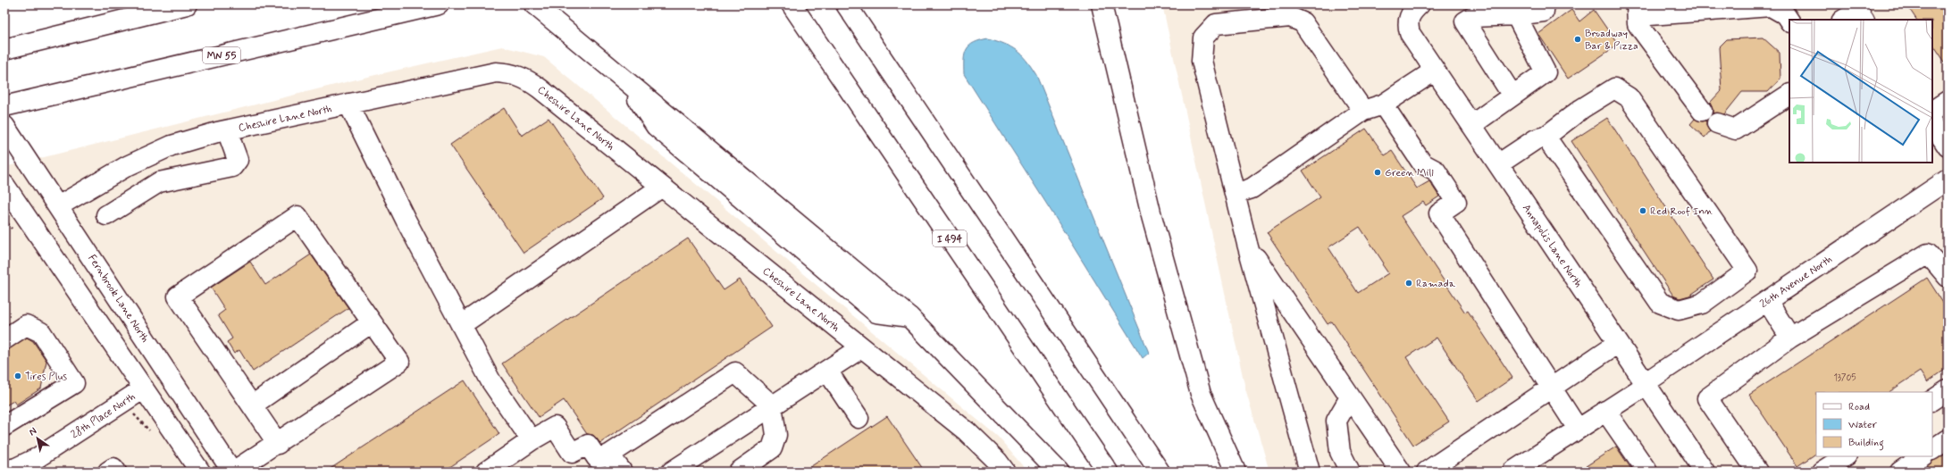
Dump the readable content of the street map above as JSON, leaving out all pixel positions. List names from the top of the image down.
{
  "streets": {
    "main road": [
      "MN 55",
      "Cheshire Lane North",
      "I 494",
      "Annapolis Lane North",
      "26th Avenue North",
      "Fernbrook Lane North",
      "28th Place North"
    ]
  },
  "crossings": [
    ["Cheshire Lane North", "Fernbrook Lane North"],
    ["Annapolis Lane North", "26th Avenue North"]
  ],
  "places": [
    "Broadway Bar & Pizza",
    "Green Mill",
    "Red Roof Inn",
    "Ramada",
    "Tires Plus"
  ],
  "house_numbers": ["13705"],
  "legend": ["Road", "Water", "Building"],
  "north": "top left"
}
